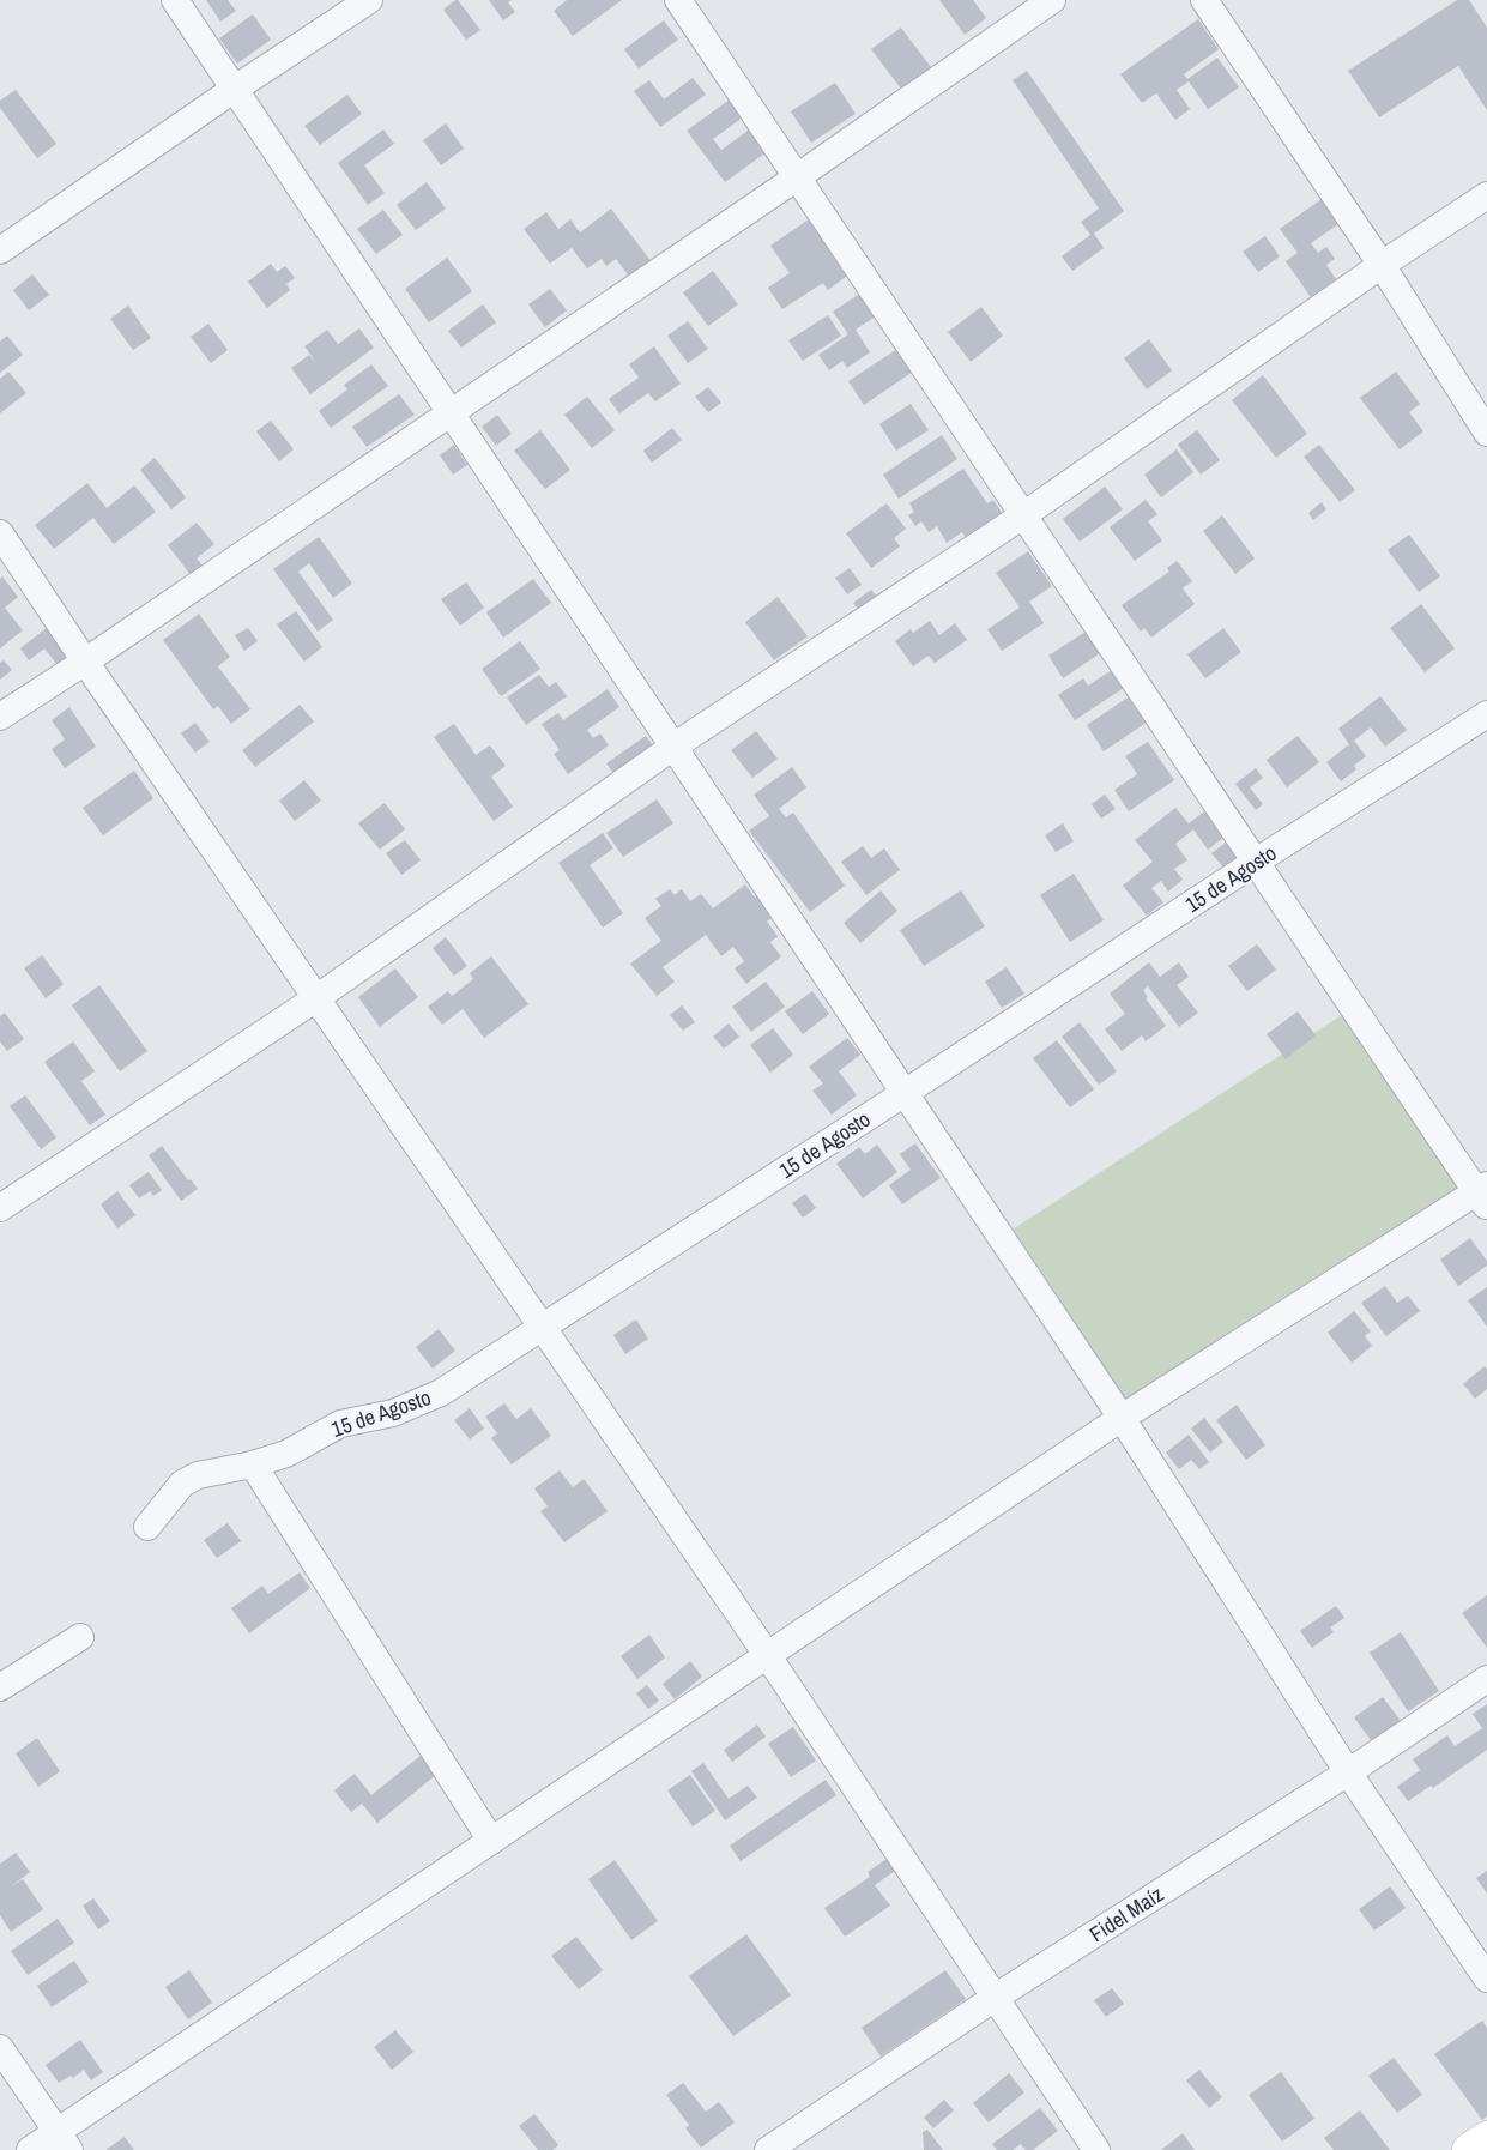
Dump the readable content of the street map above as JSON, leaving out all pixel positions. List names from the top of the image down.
{
  "streets": {
    "street": ["15 de Agosto", "Fidel Maíz"]
  }
}
